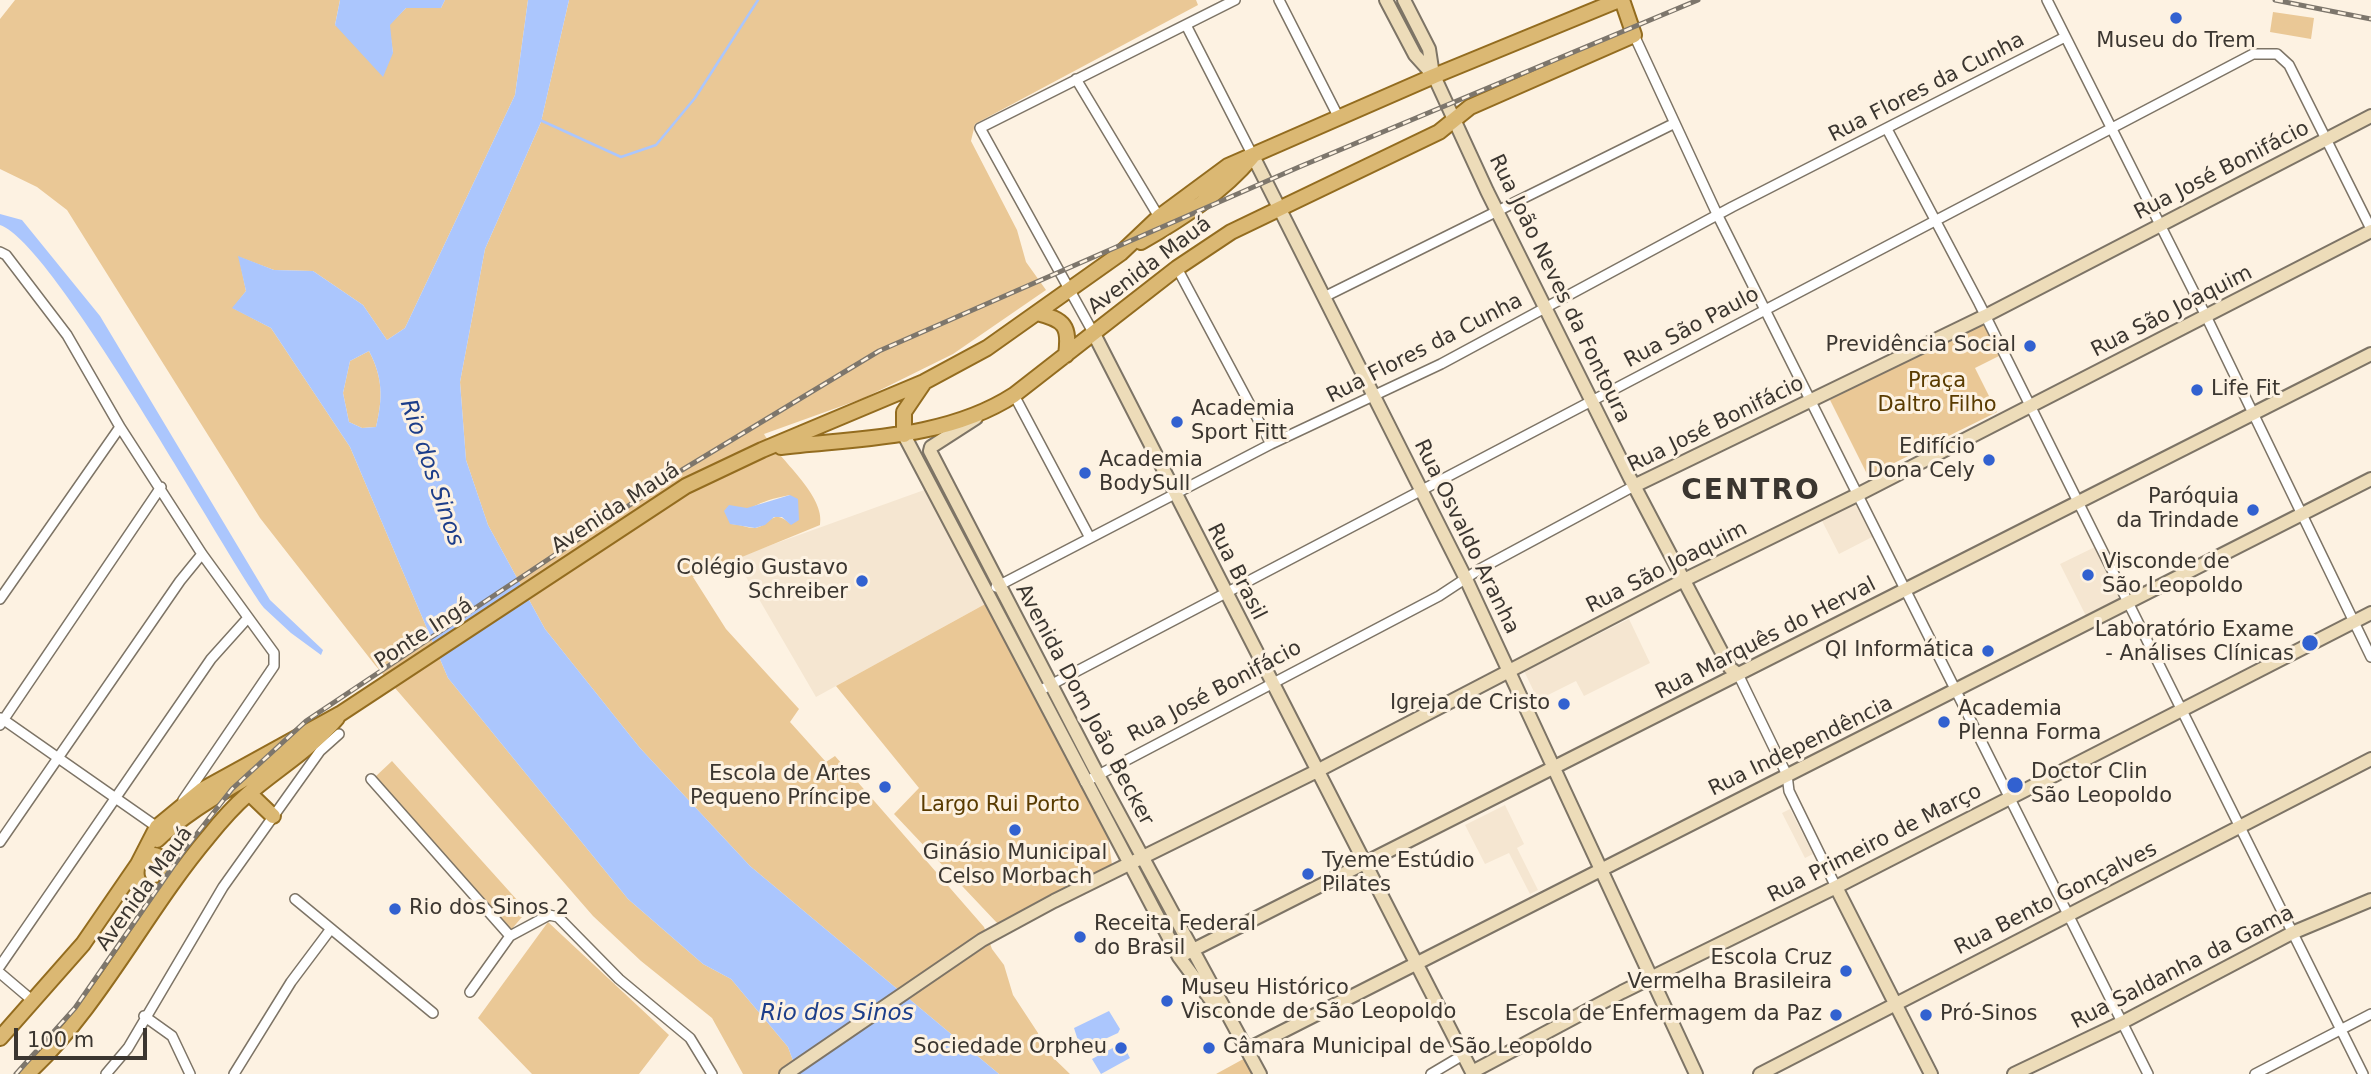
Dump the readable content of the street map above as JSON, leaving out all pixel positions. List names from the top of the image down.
{
  "streets": {
    "main road": ["Avenida Mauá", "Ponte Ingá"],
    "street": [
      "Rua Flores da Cunha",
      "Rua José Bonifácio",
      "Rua João Neves da Fontoura",
      "Rua São Joaquim",
      "Rua São Paulo",
      "Rua Osvaldo Aranha",
      "Rua Brasil",
      "Rua Marquês do Herval",
      "Avenida Dom João Becker",
      "Rua Independência",
      "Rua Primeiro de Março",
      "Rua Bento Gonçalves",
      "Rua Saldanha da Gama"
    ]
  },
  "crossings": [
    ["Rua Flores da Cunha", "Rua João Neves da Fontoura"],
    ["Rua Flores da Cunha", "Rua Osvaldo Aranha"],
    ["Rua Flores da Cunha", "Rua Brasil"],
    ["Rua Flores da Cunha", "Avenida Dom João Becker"],
    ["Rua José Bonifácio", "Rua João Neves da Fontoura"],
    ["Rua José Bonifácio", "Rua São Paulo"],
    ["Rua José Bonifácio", "Rua Osvaldo Aranha"],
    ["Rua José Bonifácio", "Rua Brasil"],
    ["Rua José Bonifácio", "Avenida Dom João Becker"],
    ["Avenida Mauá", "Rua João Neves da Fontoura"],
    ["Avenida Mauá", "Rua Osvaldo Aranha"],
    ["Avenida Mauá", "Rua Brasil"],
    ["Avenida Mauá", "Ponte Ingá"],
    ["Avenida Mauá", "Avenida Dom João Becker"],
    ["Rua João Neves da Fontoura", "Rua São Joaquim"],
    ["Rua João Neves da Fontoura", "Rua São Paulo"],
    ["Rua João Neves da Fontoura", "Rua Marquês do Herval"],
    ["Rua João Neves da Fontoura", "Rua Independência"],
    ["Rua João Neves da Fontoura", "Rua Primeiro de Março"],
    ["Rua João Neves da Fontoura", "Rua Bento Gonçalves"],
    ["Rua São Joaquim", "Rua Osvaldo Aranha"],
    ["Rua São Joaquim", "Rua Brasil"],
    ["Rua São Joaquim", "Avenida Dom João Becker"],
    ["Rua São Paulo", "Rua Osvaldo Aranha"],
    ["Rua São Paulo", "Rua Brasil"],
    ["Rua São Paulo", "Avenida Dom João Becker"],
    ["Rua Osvaldo Aranha", "Rua Marquês do Herval"],
    ["Rua Osvaldo Aranha", "Rua Independência"],
    ["Rua Osvaldo Aranha", "Rua Primeiro de Março"],
    ["Rua Brasil", "Rua Marquês do Herval"],
    ["Rua Brasil", "Rua Independência"],
    ["Rua Brasil", "Rua Primeiro de Março"],
    ["Rua Marquês do Herval", "Avenida Dom João Becker"],
    ["Avenida Dom João Becker", "Rua Independência"]
  ],
  "districts": ["CENTRO"],
  "water": ["Rio dos Sinos"],
  "parks": ["Praça Daltro Filho", "Largo Rui Porto"],
  "places": [
    "Museu do Trem",
    "Previdência Social",
    "Life Fit",
    "Academia Sport Fitt",
    "Edifício Dona Cely",
    "Academia BodySull",
    "Paróquia da Trindade",
    "Visconde de São Leopoldo",
    "Colégio Gustavo Schreiber",
    "Laboratório Exame - Análises Clínicas",
    "QI Informática",
    "Igreja de Cristo",
    "Academia Plenna Forma",
    "Doctor Clin São Leopoldo",
    "Escola de Artes Pequeno Príncipe",
    "Ginásio Municipal Celso Morbach",
    "Tyeme Estúdio Pilates",
    "Rio dos Sinos 2",
    "Receita Federal do Brasil",
    "Escola Cruz Vermelha Brasileira",
    "Museu Histórico Visconde de São Leopoldo",
    "Escola de Enfermagem da Paz",
    "Pró-Sinos",
    "Sociedade Orpheu",
    "Câmara Municipal de São Leopoldo"
  ],
  "scale_bar": "100 m"
}
